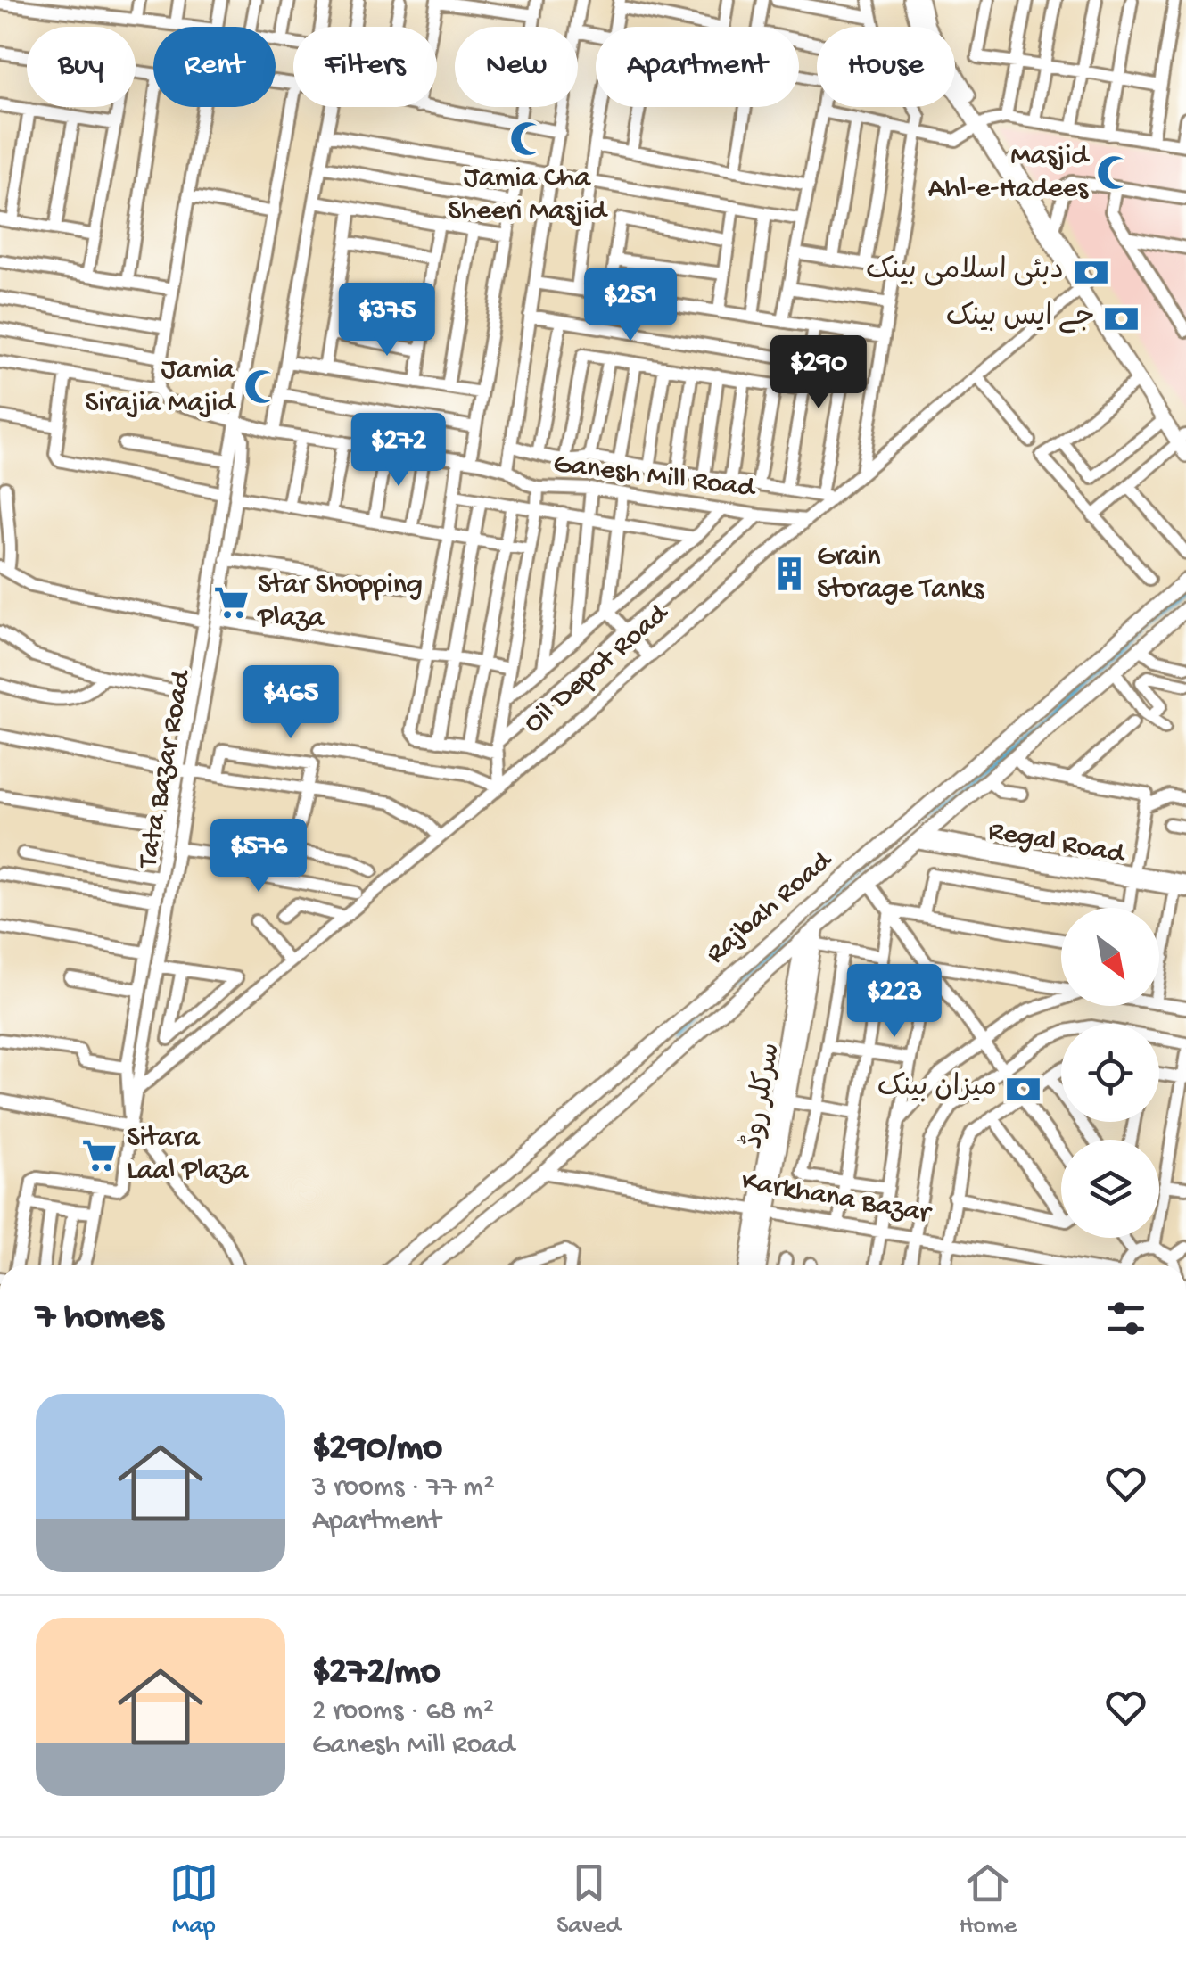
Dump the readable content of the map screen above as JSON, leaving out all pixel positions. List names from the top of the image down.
{
  "streets": {
    "main road": ["Rajbah Road", "سرکلر روڈ"],
    "street": [
      "Ganesh Mill Road",
      "Oil Depot Road",
      "Tata Bazar Road",
      "Regal Road",
      "Karkhana Bazar"
    ]
  },
  "crossings": [
    ["Ganesh Mill Road", "Oil Depot Road"],
    ["Ganesh Mill Road", "Tata Bazar Road"],
    ["Oil Depot Road", "Tata Bazar Road"],
    ["Regal Road", "Rajbah Road"],
    ["Rajbah Road", "سرکلر روڈ"],
    ["Rajbah Road", "Karkhana Bazar"],
    ["سرکلر روڈ", "Karkhana Bazar"]
  ],
  "places": {
    "mosque": ["Jamia Cha Sheeri Masjid", "Masjid Ahl-e-Hadees", "Jamia Sirajia Majid"],
    "bank": ["دبئی اسلامی بینک", "جے ایس بینک", "میزان بینک"],
    "building": ["Grain Storage Tanks"],
    "supermarket": ["Star Shopping Plaza", "Sitara Laal Plaza"]
  },
  "north": "bottom right",
  "page": {
    "chip": [
      "Buy",
      "Rent",
      "Filters",
      "New",
      "Apartment",
      "House"
    ],
    "price": [
      "$251",
      "$375",
      "$290",
      "$272",
      "$465",
      "$576",
      "$223"
    ],
    "heading": "7 homes",
    "list": [
      {
        "name": "$290/mo",
        "note": "3 rooms · 77 m² · Apartment"
      },
      {
        "name": "$272/mo",
        "note": "2 rooms · 68 m² · Ganesh Mill Road"
      }
    ],
    "tabs": ["Map", "Saved", "Home"]
  }
}
